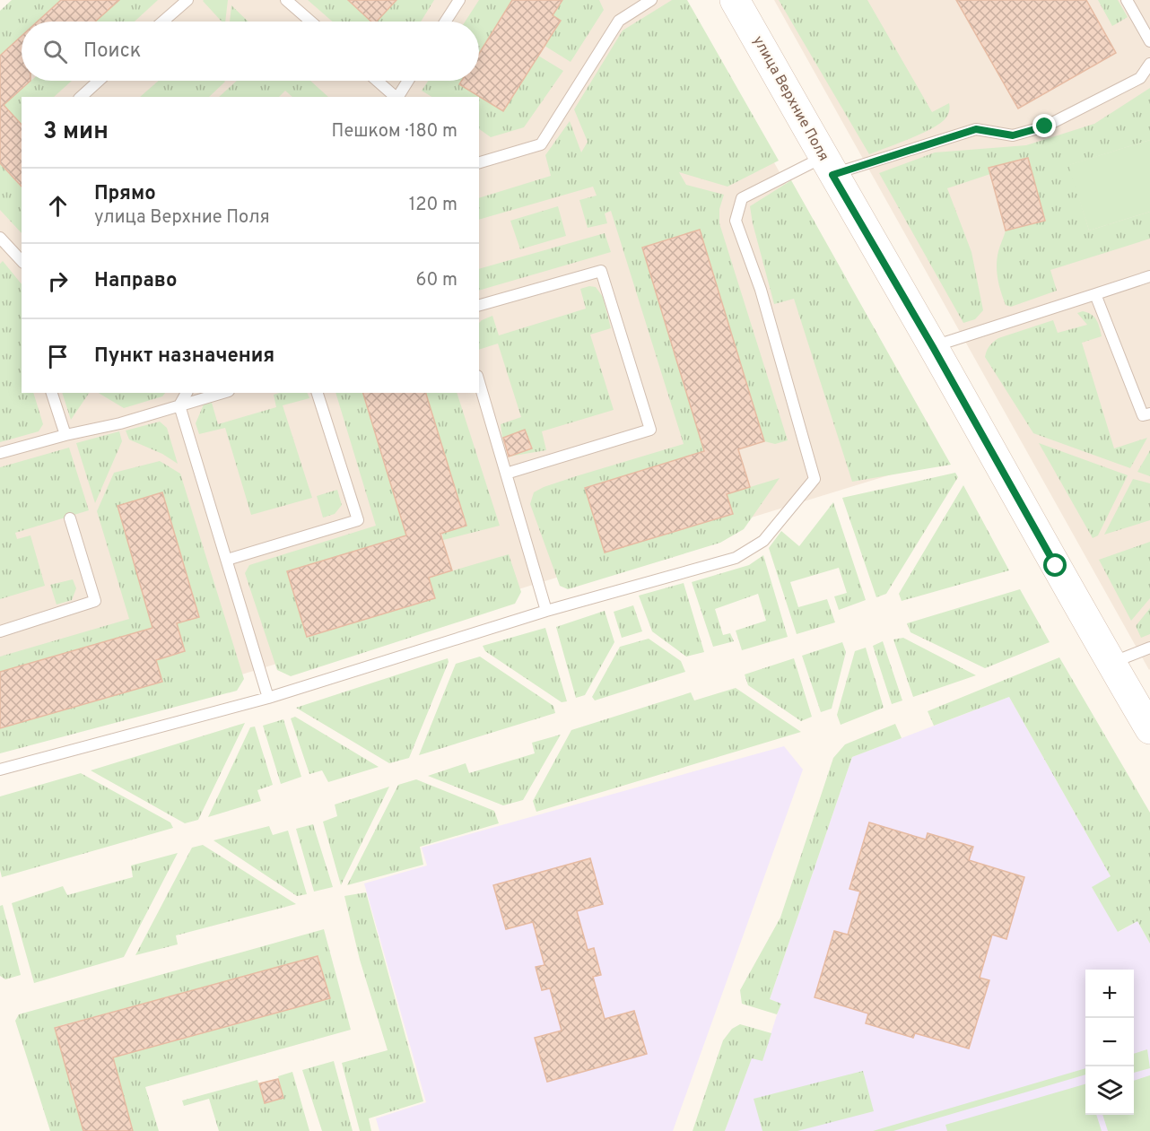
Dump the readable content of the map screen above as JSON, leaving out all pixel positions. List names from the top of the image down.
{
  "streets": {
    "street": ["улица Верхние Поля"]
  },
  "page": {
    "search": "Поиск",
    "heading": ["3 мин", "Пешком · 180 m"],
    "list": [
      ["Прямо", "улица Верхние Поля", "120 m"],
      ["Направо", "60 m"],
      "Пункт назначения"
    ],
    "map_buttons": ["+", "−"]
  }
}
